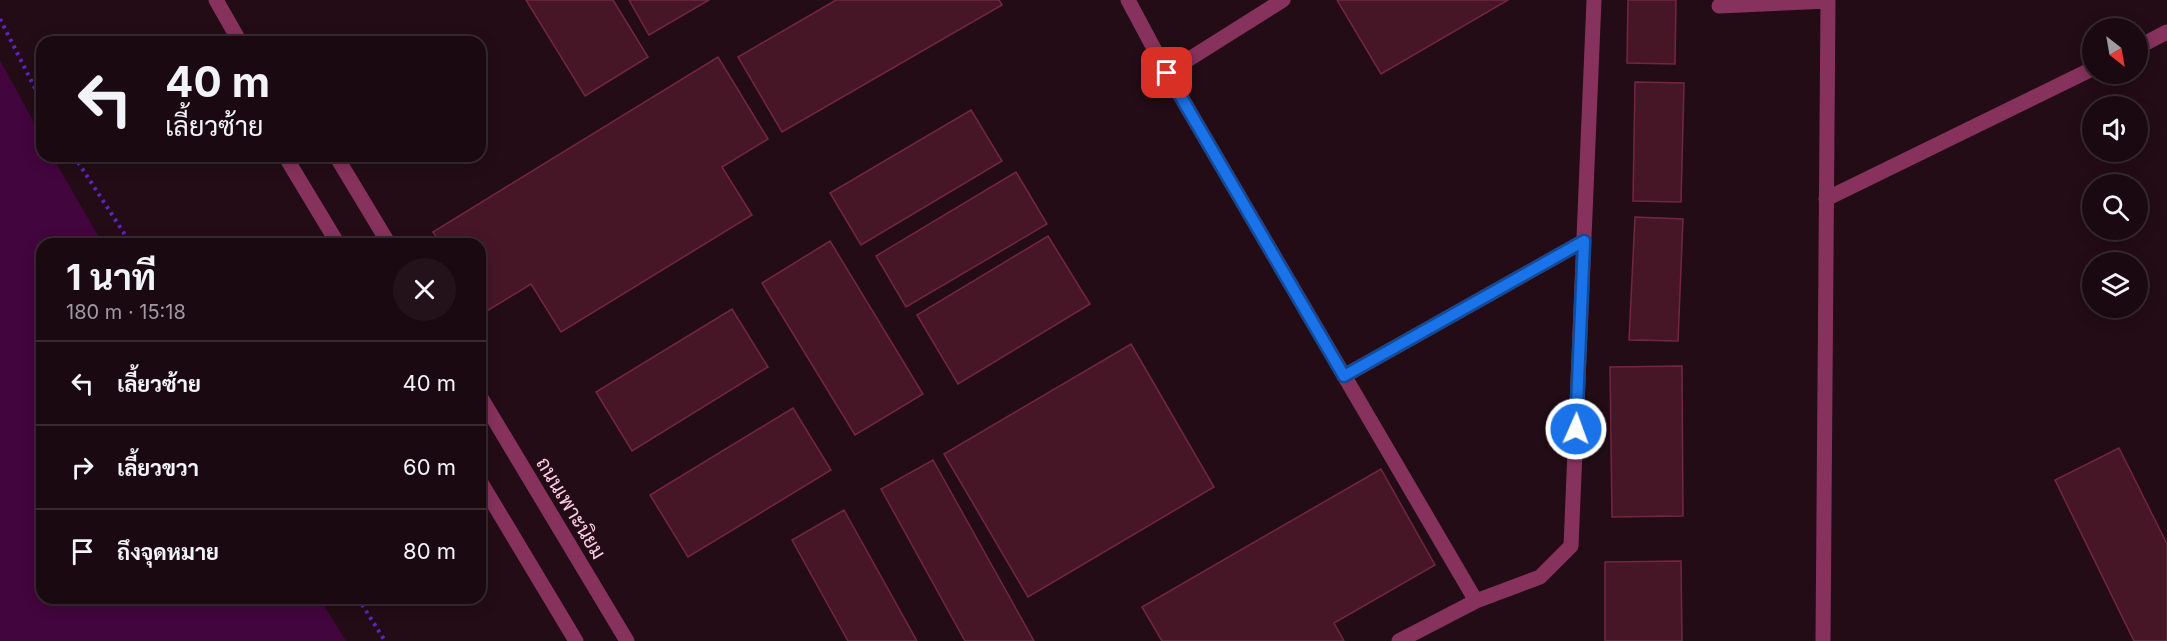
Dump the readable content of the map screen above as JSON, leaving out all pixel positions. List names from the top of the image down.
{
  "streets": {
    "street": ["ถนนเพาะนิยม"]
  },
  "north": "bottom right",
  "page": {
    "turn": ["40 m", "เลี้ยวซ้าย"],
    "heading": ["1 นาที", "180 m · 15:18"],
    "list": [
      {
        "name": "เลี้ยวซ้าย",
        "value": "40 m"
      },
      {
        "name": "เลี้ยวขวา",
        "value": "60 m"
      },
      {
        "name": "ถึงจุดหมาย",
        "value": "80 m"
      }
    ]
  }
}
